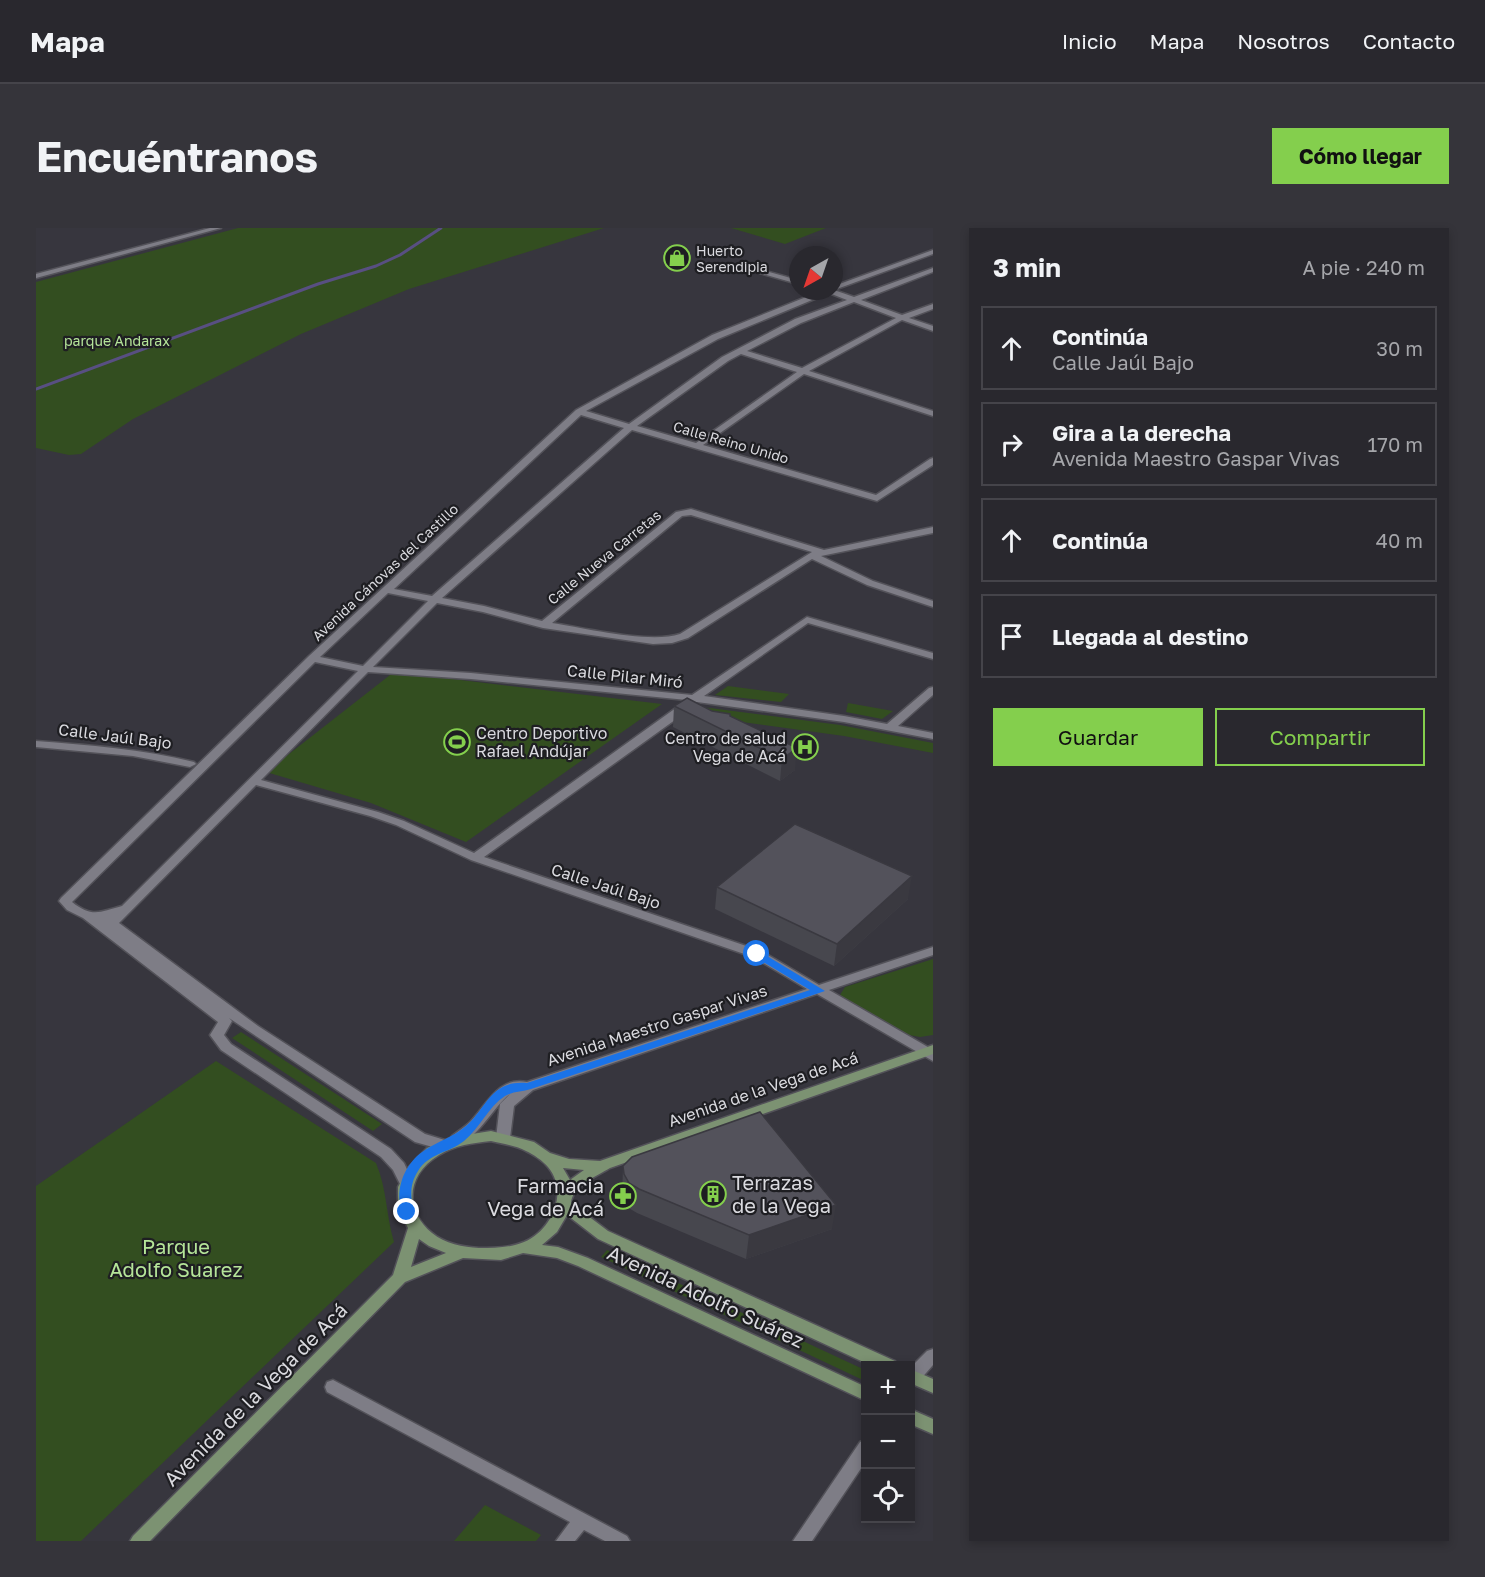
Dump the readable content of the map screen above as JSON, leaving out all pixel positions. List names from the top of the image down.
{
  "streets": {
    "main road": ["Avenida de la Vega de Acá", "Avenida Adolfo Suárez"],
    "street": [
      "Calle Reino Unido",
      "Calle Nueva Carretas",
      "Avenida Cánovas del Castillo",
      "Calle Pilar Miró",
      "Calle Jaúl Bajo",
      "Avenida Maestro Gaspar Vivas"
    ]
  },
  "crossings": [
    ["Calle Reino Unido", "Avenida Cánovas del Castillo"],
    ["Avenida Cánovas del Castillo", "Calle Pilar Miró"],
    ["Calle Jaúl Bajo", "Avenida Maestro Gaspar Vivas"],
    ["Calle Jaúl Bajo", "Avenida de la Vega de Acá"],
    ["Avenida Maestro Gaspar Vivas", "Avenida de la Vega de Acá"],
    ["Avenida Maestro Gaspar Vivas", "Avenida Adolfo Suárez"],
    ["Avenida de la Vega de Acá", "Avenida Adolfo Suárez"]
  ],
  "parks": ["parque Andarax", "Parque Adolfo Suarez"],
  "places": {
    "shop": ["Huerto Serendipia"],
    "sports": ["Centro Deportivo Rafael Andújar"],
    "hospital": ["Centro de salud Vega de Acá"],
    "building": ["Terrazas de la Vega"],
    "pharmacy": ["Farmacia Vega de Acá"]
  },
  "north": "bottom left",
  "page": {
    "header": "Mapa",
    "nav": [
      "Inicio",
      "Mapa",
      "Nosotros",
      "Contacto"
    ],
    "buttons": [
      "Cómo llegar",
      ["Guardar", "Compartir"]
    ],
    "title": "Encuéntranos",
    "heading": ["3 min", "A pie · 240 m"],
    "list": [
      ["Continúa", "Calle Jaúl Bajo", "30 m"],
      ["Gira a la derecha", "Avenida Maestro Gaspar Vivas", "170 m"],
      ["Continúa", "40 m"],
      "Llegada al destino"
    ],
    "map_buttons": ["+", "−"]
  }
}
